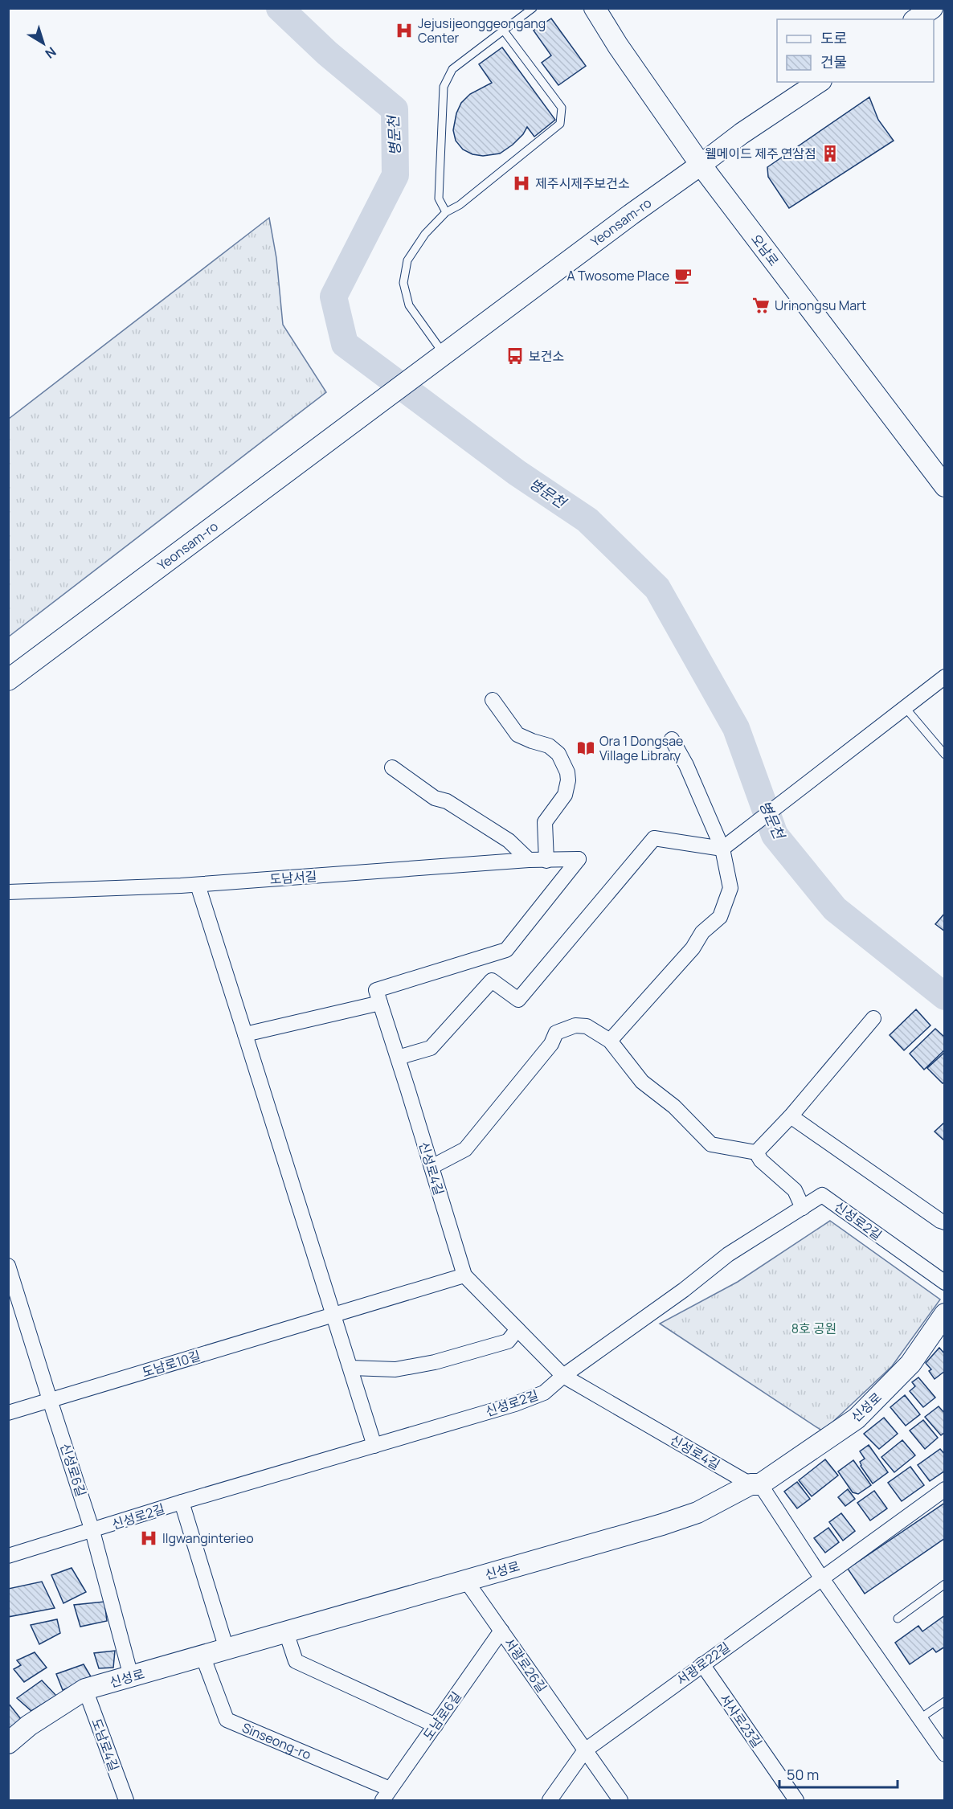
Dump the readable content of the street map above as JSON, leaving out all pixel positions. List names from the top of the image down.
{
  "streets": {
    "street": [
      "Yeonsam-ro",
      "오남로",
      "도남서길",
      "신성로4길",
      "신성로2길",
      "도남로10길",
      "신성로",
      "신성로6길",
      "서광로22길",
      "서광로26길",
      "도남로6길",
      "서사로23길",
      "Sinseong-ro",
      "도남로4길"
    ]
  },
  "crossings": [
    ["Yeonsam-ro", "오남로"],
    ["도남서길", "신성로4길"],
    ["신성로4길", "신성로2길"],
    ["신성로4길", "도남로10길"],
    ["신성로4길", "신성로"],
    ["신성로2길", "신성로6길"],
    ["도남로10길", "신성로6길"],
    ["신성로", "신성로6길"],
    ["신성로", "서광로26길"],
    ["신성로", "Sinseong-ro"],
    ["신성로", "도남로4길"],
    ["서광로22길", "서광로26길"],
    ["서광로22길", "서사로23길"],
    ["서광로26길", "도남로6길"],
    ["도남로6길", "Sinseong-ro"]
  ],
  "water": ["병문천"],
  "parks": ["8호 공원"],
  "places": {
    "hospital": ["Jejusijeonggeongang Center", "제주시제주보건소", "Ilgwanginterieo"],
    "building": ["웰메이드 제주 연삼점"],
    "cafe": ["A Twosome Place"],
    "supermarket": ["Urinongsu Mart"],
    "bus stop": ["보건소"],
    "library": ["Ora 1 Dongsae Village Library"]
  },
  "legend": ["도로", "건물"],
  "scale_bar": "50 m",
  "north": "bottom right"
}
